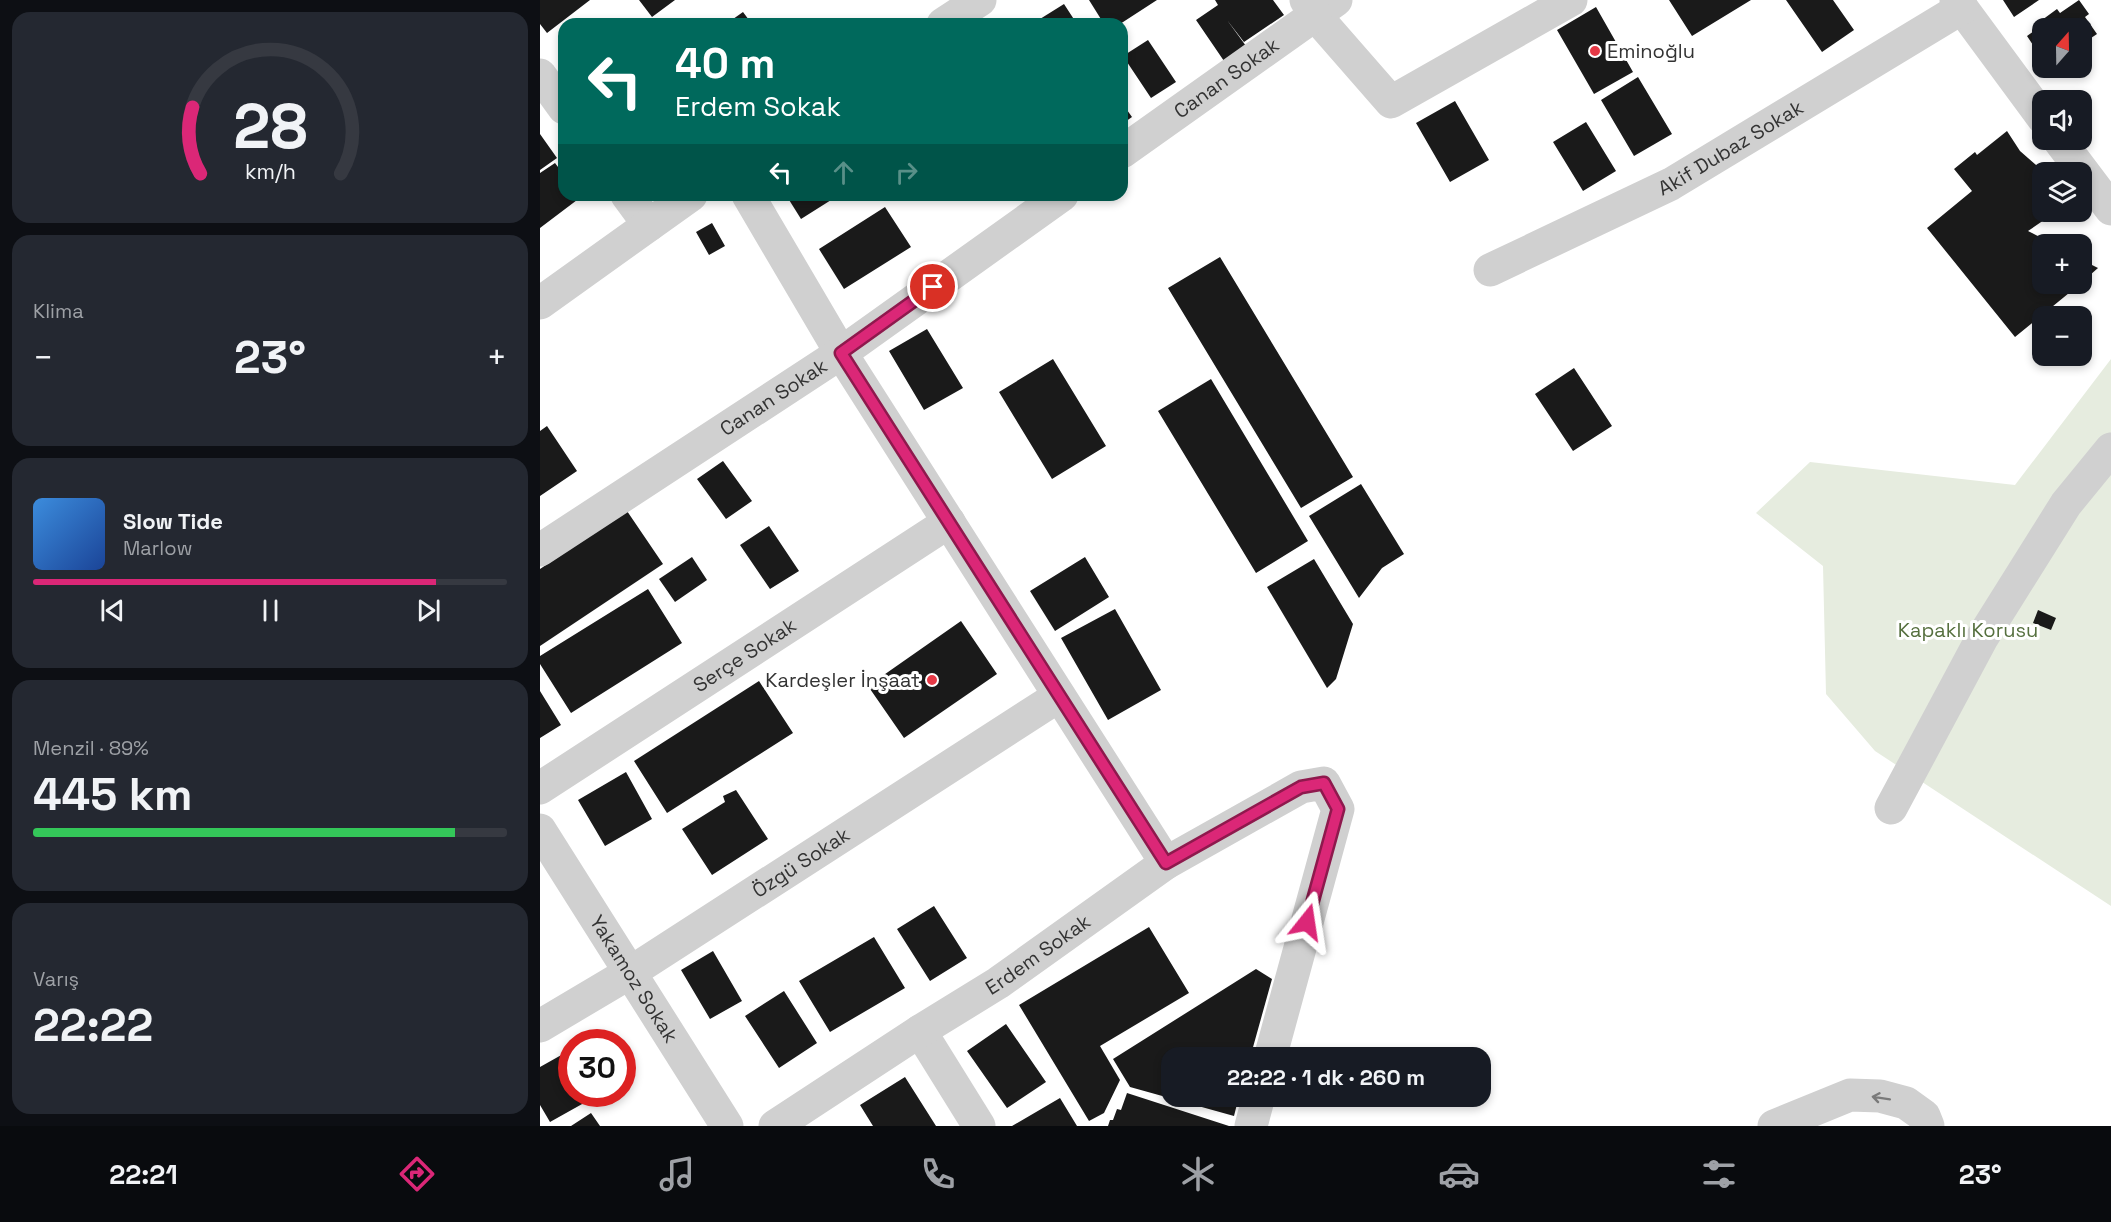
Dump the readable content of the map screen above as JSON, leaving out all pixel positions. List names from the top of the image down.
{
  "streets": {
    "street": [
      "Canan Sokak",
      "Akif Dubaz Sokak",
      "Serçe Sokak",
      "Özgü Sokak",
      "Erdem Sokak",
      "Yakamoz Sokak"
    ]
  },
  "crossings": [
    ["Özgü Sokak", "Yakamoz Sokak"]
  ],
  "parks": ["Kapaklı Korusu"],
  "places": ["Eminoğlu", "Kardeşler İnşaat"],
  "north": "top",
  "page": {
    "map_buttons": ["+", "−"],
    "turn": ["40 m", "Erdem Sokak"],
    "tile": [
      "Klima",
      ["Menzil · 89%", "445 km"],
      ["Varış", "22:22"]
    ],
    "heat": ["−", "23°", "+"],
    "song": ["Slow Tide", "Marlow"],
    "limit": "30",
    "trip": "22:22 · 1 dk · 260 m",
    "tabs": ["22:21", "23°"],
    "gauge": ["28", "km/h"]
  }
}
